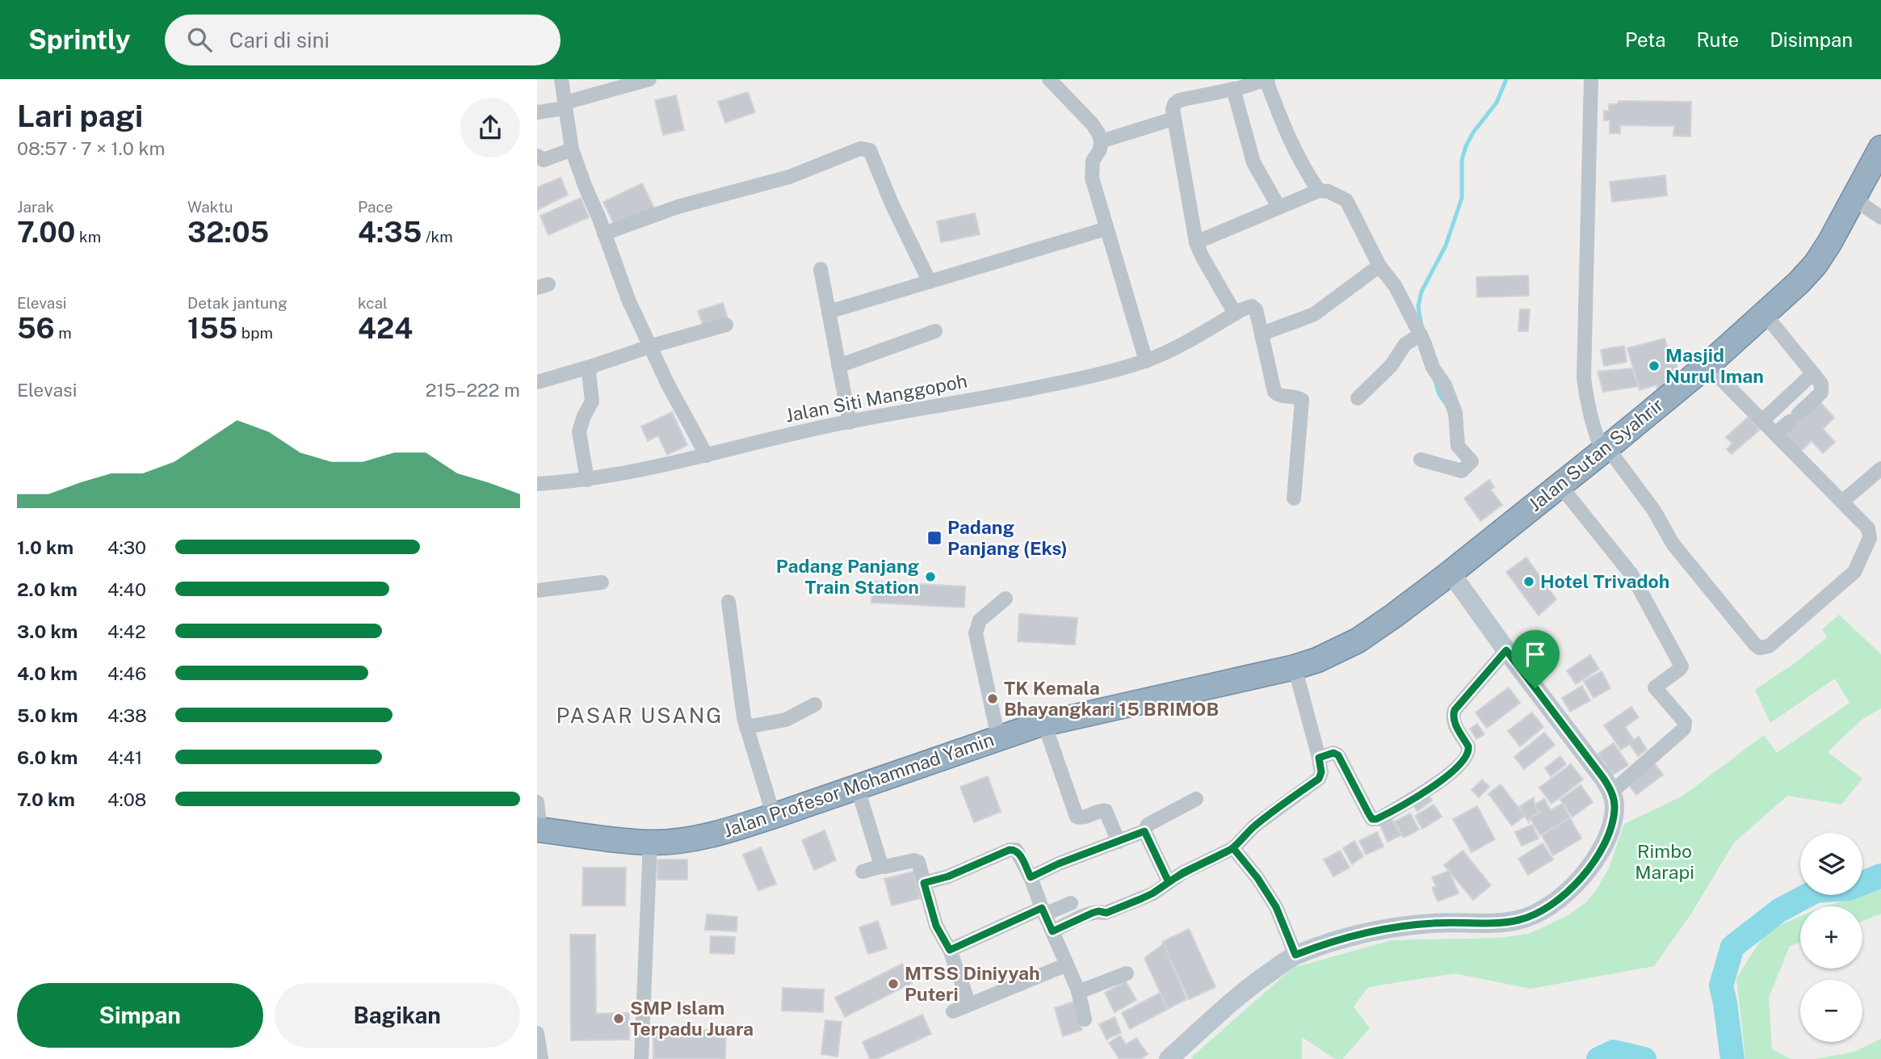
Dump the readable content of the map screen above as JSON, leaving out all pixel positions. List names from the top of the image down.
{
  "streets": {
    "highway": ["Jalan Sutan Syahrir", "Jalan Profesor Mohammad Yamin"],
    "street": ["Jalan Siti Manggopoh"]
  },
  "crossings": [
    ["Jalan Sutan Syahrir", "Jalan Profesor Mohammad Yamin"]
  ],
  "districts": ["PASAR USANG"],
  "parks": ["Rimbo Marapi"],
  "places": {
    "other": [
      "Masjid Nurul Iman",
      "Padang Panjang Train Station",
      "Hotel Trivadoh",
      "TK Kemala Bhayangkari 15 BRIMOB",
      "MTSS Diniyyah Puteri",
      "SMP Islam Terpadu Juara"
    ],
    "transit": ["Padang Panjang (Eks)"]
  },
  "page": {
    "header": "Sprintly",
    "search": "Cari di sini",
    "nav": ["Peta", "Rute", "Disimpan"],
    "heading": ["Lari pagi", "08:57 · 7 × 1.0 km"],
    "stats": [
      ["Jarak", "7.00 km"],
      ["Waktu", "32:05"],
      ["Pace", "4:35 /km"],
      ["Elevasi", "56 m"],
      ["Detak jantung", "155 bpm"],
      ["kcal", "424"]
    ],
    "chart": ["Elevasi", "215–222 m"],
    "list": [
      {
        "name": "1.0 km",
        "note": "4:30"
      },
      {
        "name": "2.0 km",
        "note": "4:40"
      },
      {
        "name": "3.0 km",
        "note": "4:42"
      },
      {
        "name": "4.0 km",
        "note": "4:46"
      },
      {
        "name": "5.0 km",
        "note": "4:38"
      },
      {
        "name": "6.0 km",
        "note": "4:41"
      },
      {
        "name": "7.0 km",
        "note": "4:08"
      }
    ],
    "map_buttons": ["+", "−"],
    "buttons": ["Simpan", "Bagikan"]
  }
}
